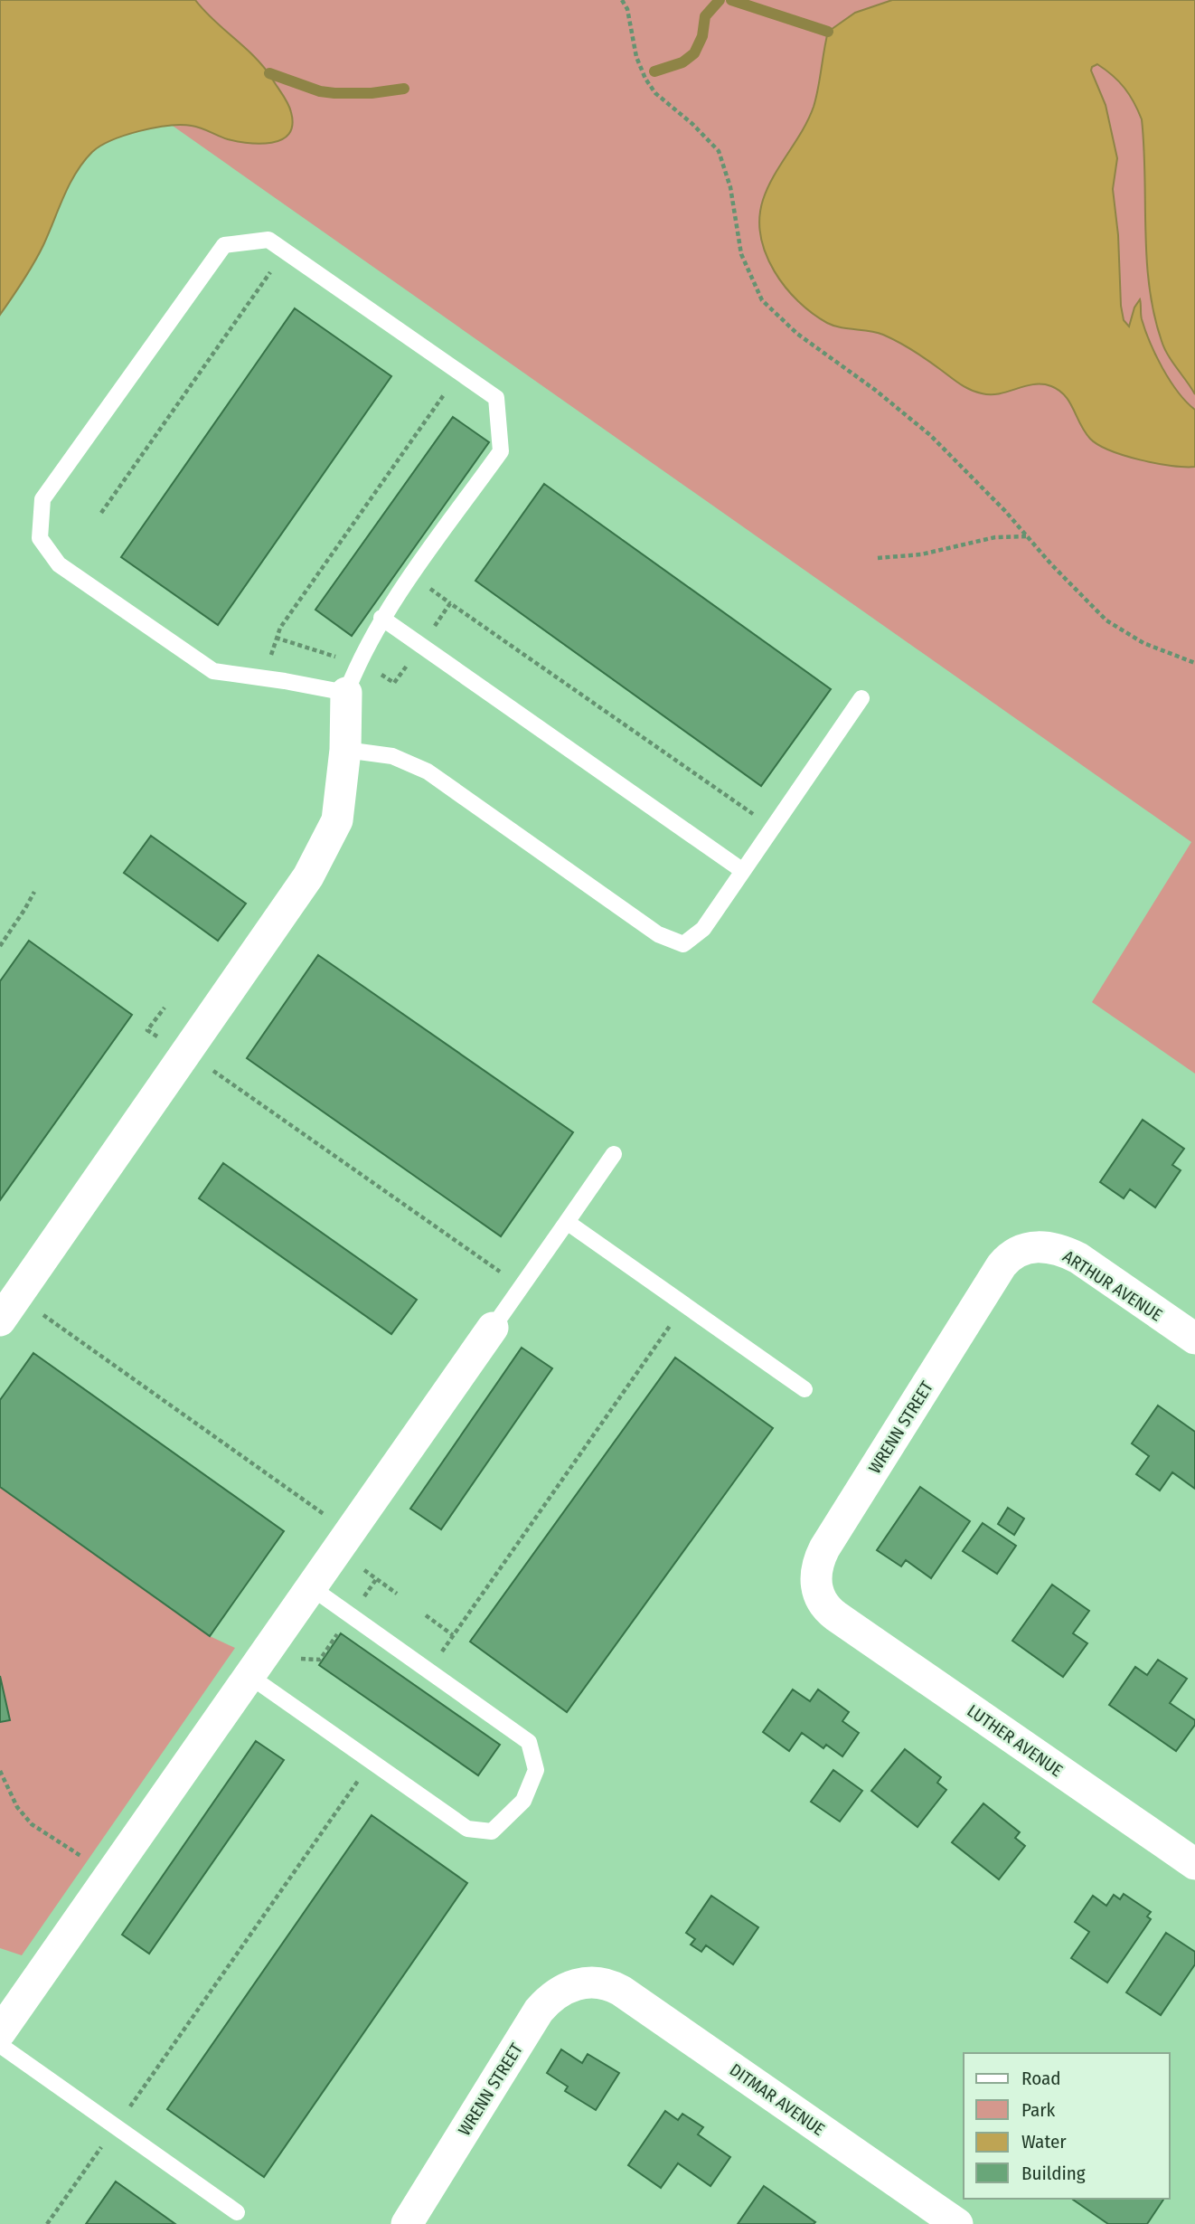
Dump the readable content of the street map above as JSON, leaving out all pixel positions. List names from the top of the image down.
{
  "streets": {
    "street": [
      "ARTHUR AVENUE",
      "WRENN STREET",
      "LUTHER AVENUE",
      "DITMAR AVENUE"
    ]
  },
  "crossings": [
    ["ARTHUR AVENUE", "WRENN STREET"],
    ["WRENN STREET", "LUTHER AVENUE"],
    ["WRENN STREET", "DITMAR AVENUE"]
  ],
  "legend": [
    "Road",
    "Park",
    "Water",
    "Building"
  ]
}
